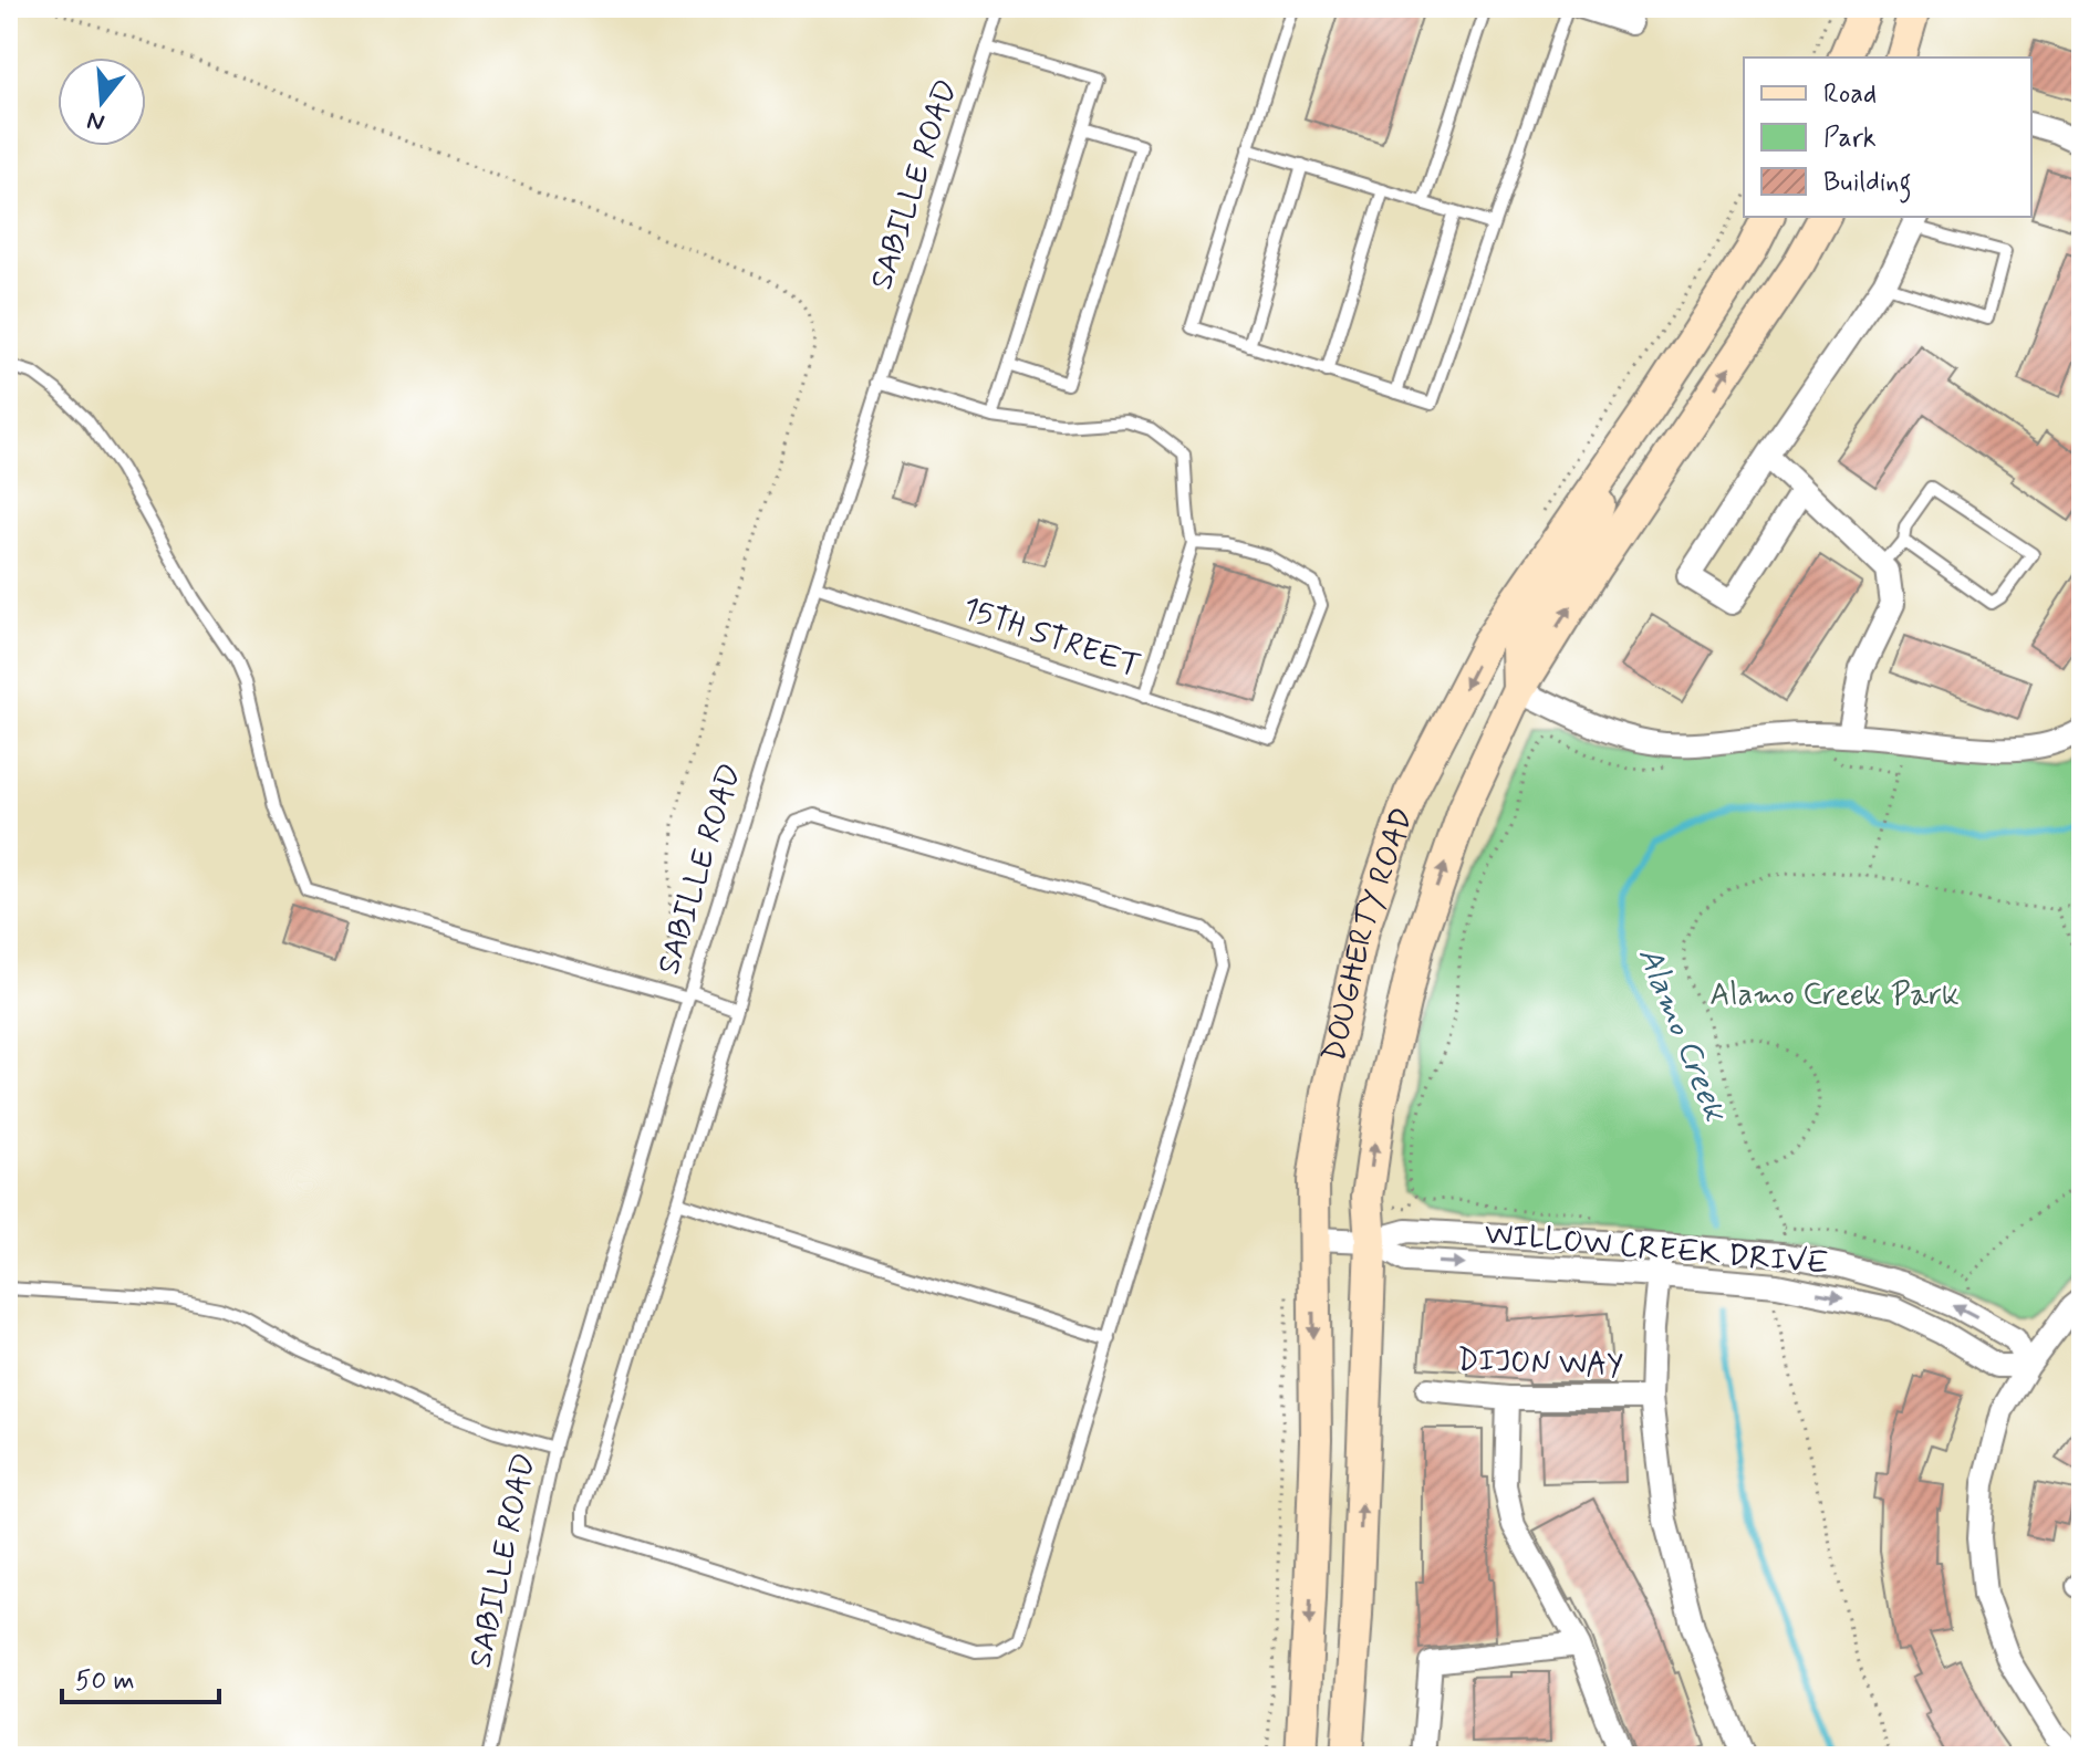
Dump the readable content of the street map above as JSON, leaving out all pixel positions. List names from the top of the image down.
{
  "streets": {
    "main road": ["DOUGHERTY ROAD"],
    "street": ["WILLOW CREEK DRIVE", "DIJON WAY"],
    "lane": ["SABILLE ROAD", "15TH STREET"]
  },
  "crossings": [
    ["SABILLE ROAD", "15TH STREET"],
    ["DOUGHERTY ROAD", "WILLOW CREEK DRIVE"]
  ],
  "water": ["Alamo Creek"],
  "parks": ["Alamo Creek Park"],
  "legend": ["Road", "Park", "Building"],
  "scale_bar": "50 m",
  "north": "bottom"
}
